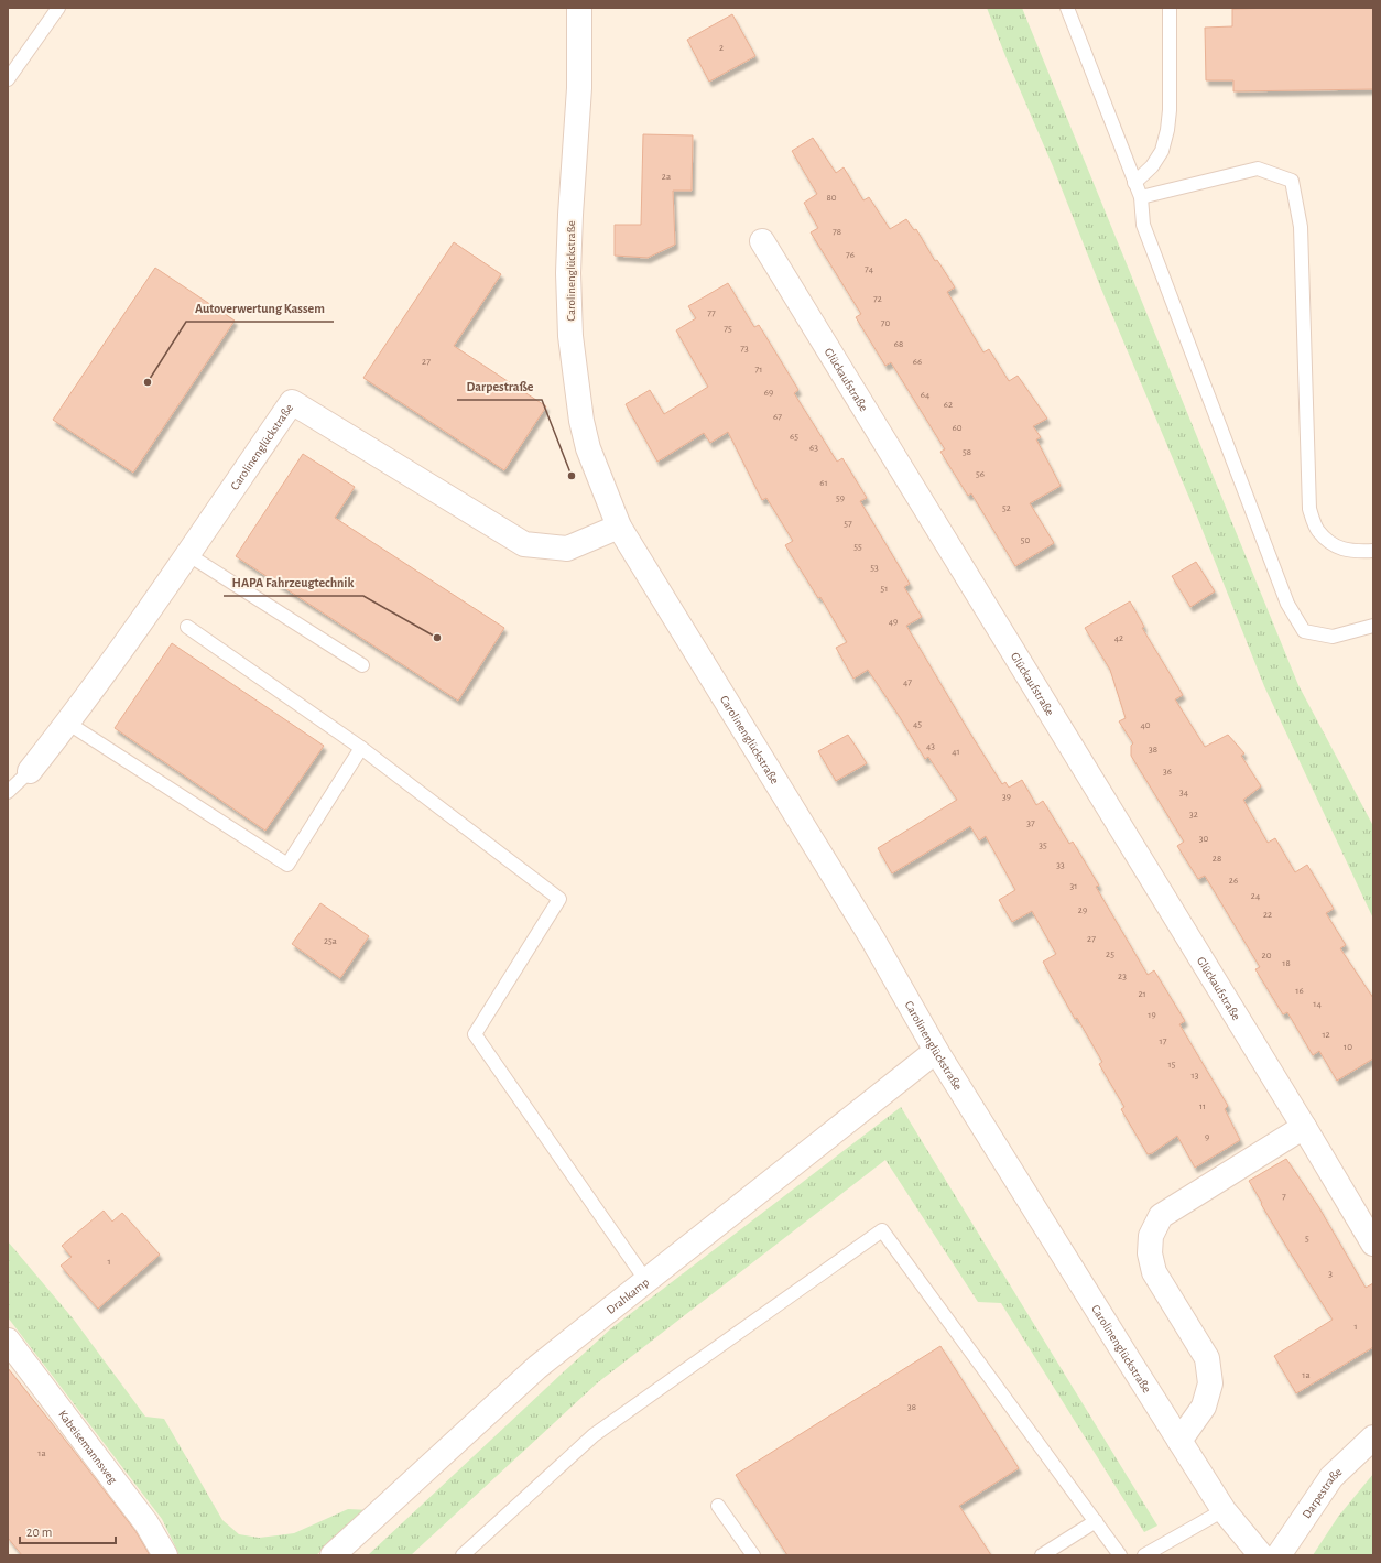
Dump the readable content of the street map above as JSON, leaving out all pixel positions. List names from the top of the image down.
{
  "streets": {
    "street": [
      "Carolinenglückstraße",
      "Glückaufstraße",
      "Drahkamp",
      "Kabeisemannsweg",
      "Darpestraße"
    ]
  },
  "crossings": [
    ["Carolinenglückstraße", "Drahkamp"]
  ],
  "places": ["Autoverwertung Kassem", "Darpestraße", "HAPA Fahrzeugtechnik"],
  "house_numbers": [
    "2",
    "2a",
    "80",
    "78",
    "76",
    "74",
    "72",
    "77",
    "70",
    "75",
    "68",
    "73",
    "27",
    "66",
    "71",
    "69",
    "64",
    "62",
    "67",
    "60",
    "65",
    "63",
    "58",
    "56",
    "61",
    "59",
    "52",
    "57",
    "50",
    "55",
    "53",
    "51",
    "49",
    "42",
    "47",
    "45",
    "40",
    "43",
    "38",
    "41",
    "36",
    "34",
    "39",
    "32",
    "37",
    "30",
    "35",
    "28",
    "33",
    "26",
    "31",
    "24",
    "29",
    "22",
    "27",
    "25a",
    "25",
    "20",
    "18",
    "23",
    "16",
    "21",
    "14",
    "19",
    "12",
    "17",
    "10",
    "15",
    "13",
    "11",
    "9",
    "7",
    "5",
    "1",
    "3",
    "1",
    "1a",
    "38",
    "1a"
  ],
  "scale_bar": "20 m"
}
